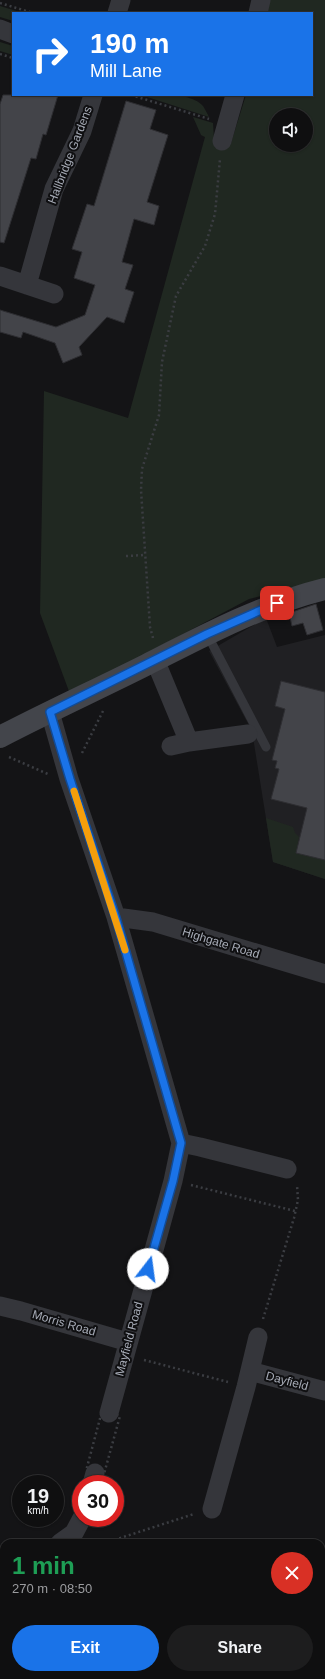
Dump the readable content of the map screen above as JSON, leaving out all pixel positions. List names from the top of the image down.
{
  "streets": {
    "street": [
      "Hallbridge Gardens",
      "Highgate Road",
      "Morris Road",
      "Mayfield Road",
      "Dayfield"
    ]
  },
  "crossings": [
    ["Highgate Road", "Mayfield Road"],
    ["Morris Road", "Mayfield Road"]
  ],
  "page": {
    "turn": ["190 m", "Mill Lane"],
    "speed": "19 km/h",
    "limit": "30",
    "heading": ["1 min", "270 m · 08:50"],
    "buttons": ["Exit", "Share"]
  }
}
